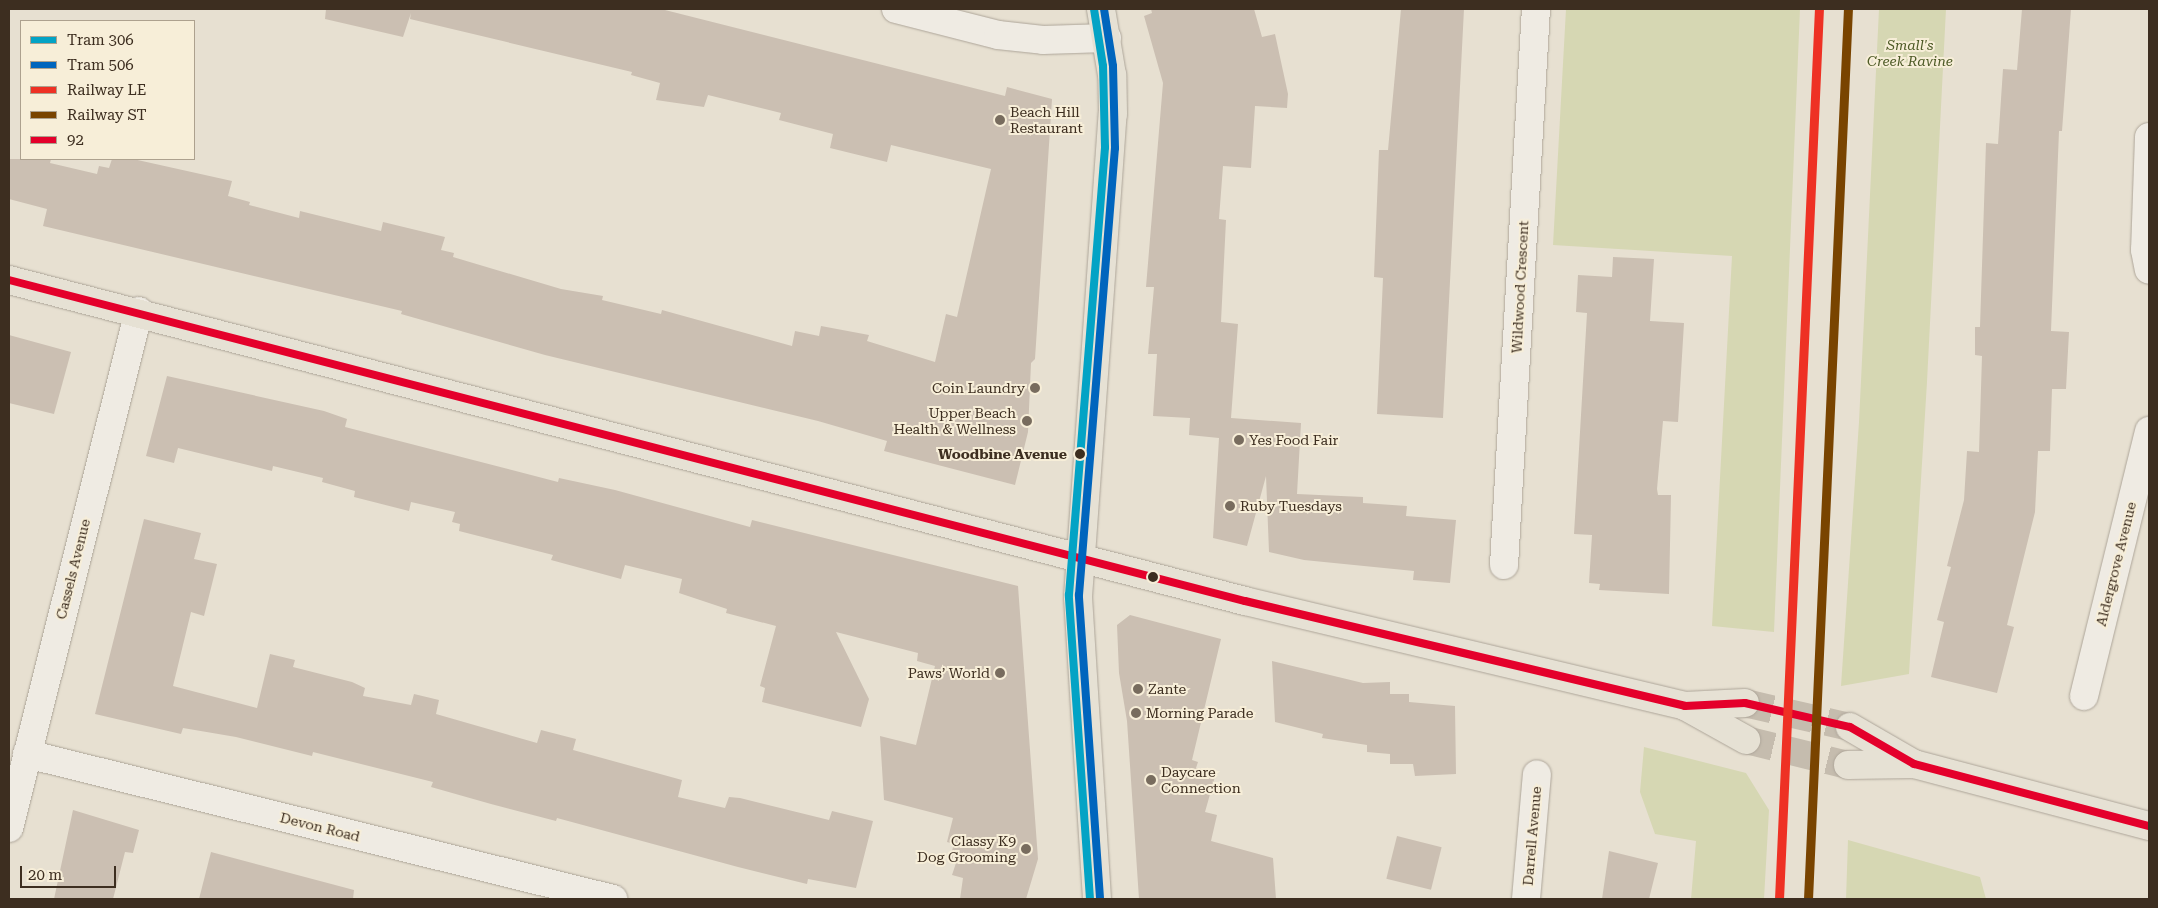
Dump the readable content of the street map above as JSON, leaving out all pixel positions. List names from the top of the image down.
{
  "streets": {
    "street": [
      "Wildwood Crescent",
      "Aldergrove Avenue",
      "Cassels Avenue",
      "Devon Road",
      "Darrell Avenue"
    ]
  },
  "crossings": [
    ["Cassels Avenue", "Devon Road"]
  ],
  "parks": ["Small's Creek Ravine"],
  "places": [
    "Beach Hill Restaurant",
    "Coin Laundry",
    "Upper Beach Health & Wellness",
    "Yes Food Fair",
    "Woodbine Avenue",
    "Ruby Tuesdays",
    "Paws’ World",
    "Zante",
    "Morning Parade",
    "Daycare Connection",
    "Classy K9 Dog Grooming"
  ],
  "lines": [
    "tram line 306",
    "tram line 506",
    "rail line LE",
    "rail line ST",
    "transit line 92"
  ],
  "legend": [
    "Tram 306",
    "Tram 506",
    "Railway LE",
    "Railway ST",
    "92"
  ],
  "scale_bar": "20 m"
}
